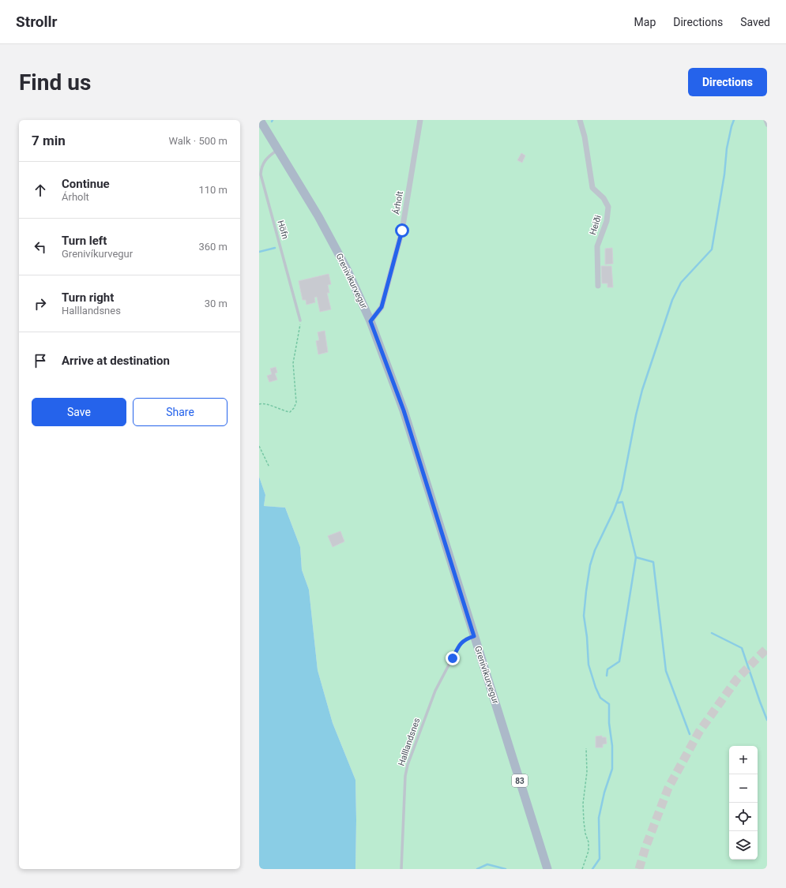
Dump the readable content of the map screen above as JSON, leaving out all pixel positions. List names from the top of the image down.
{
  "streets": {
    "main road": ["Grenivíkurvegur", "83"],
    "street": ["Árholt", "Heiði"],
    "lane": ["Höfn", "Halllandsnes"]
  },
  "crossings": [
    ["Árholt", "Grenivíkurvegur"],
    ["Höfn", "Grenivíkurvegur"],
    ["Grenivíkurvegur", "Halllandsnes"]
  ],
  "page": {
    "header": "Strollr",
    "nav": ["Map", "Directions", "Saved"],
    "buttons": [
      "Directions",
      ["Save", "Share"]
    ],
    "title": "Find us",
    "heading": ["7 min", "Walk · 500 m"],
    "list": [
      ["Continue", "Árholt", "110 m"],
      ["Turn left", "Grenivíkurvegur", "360 m"],
      ["Turn right", "Halllandsnes", "30 m"],
      "Arrive at destination"
    ],
    "map_buttons": ["+", "−"]
  }
}
